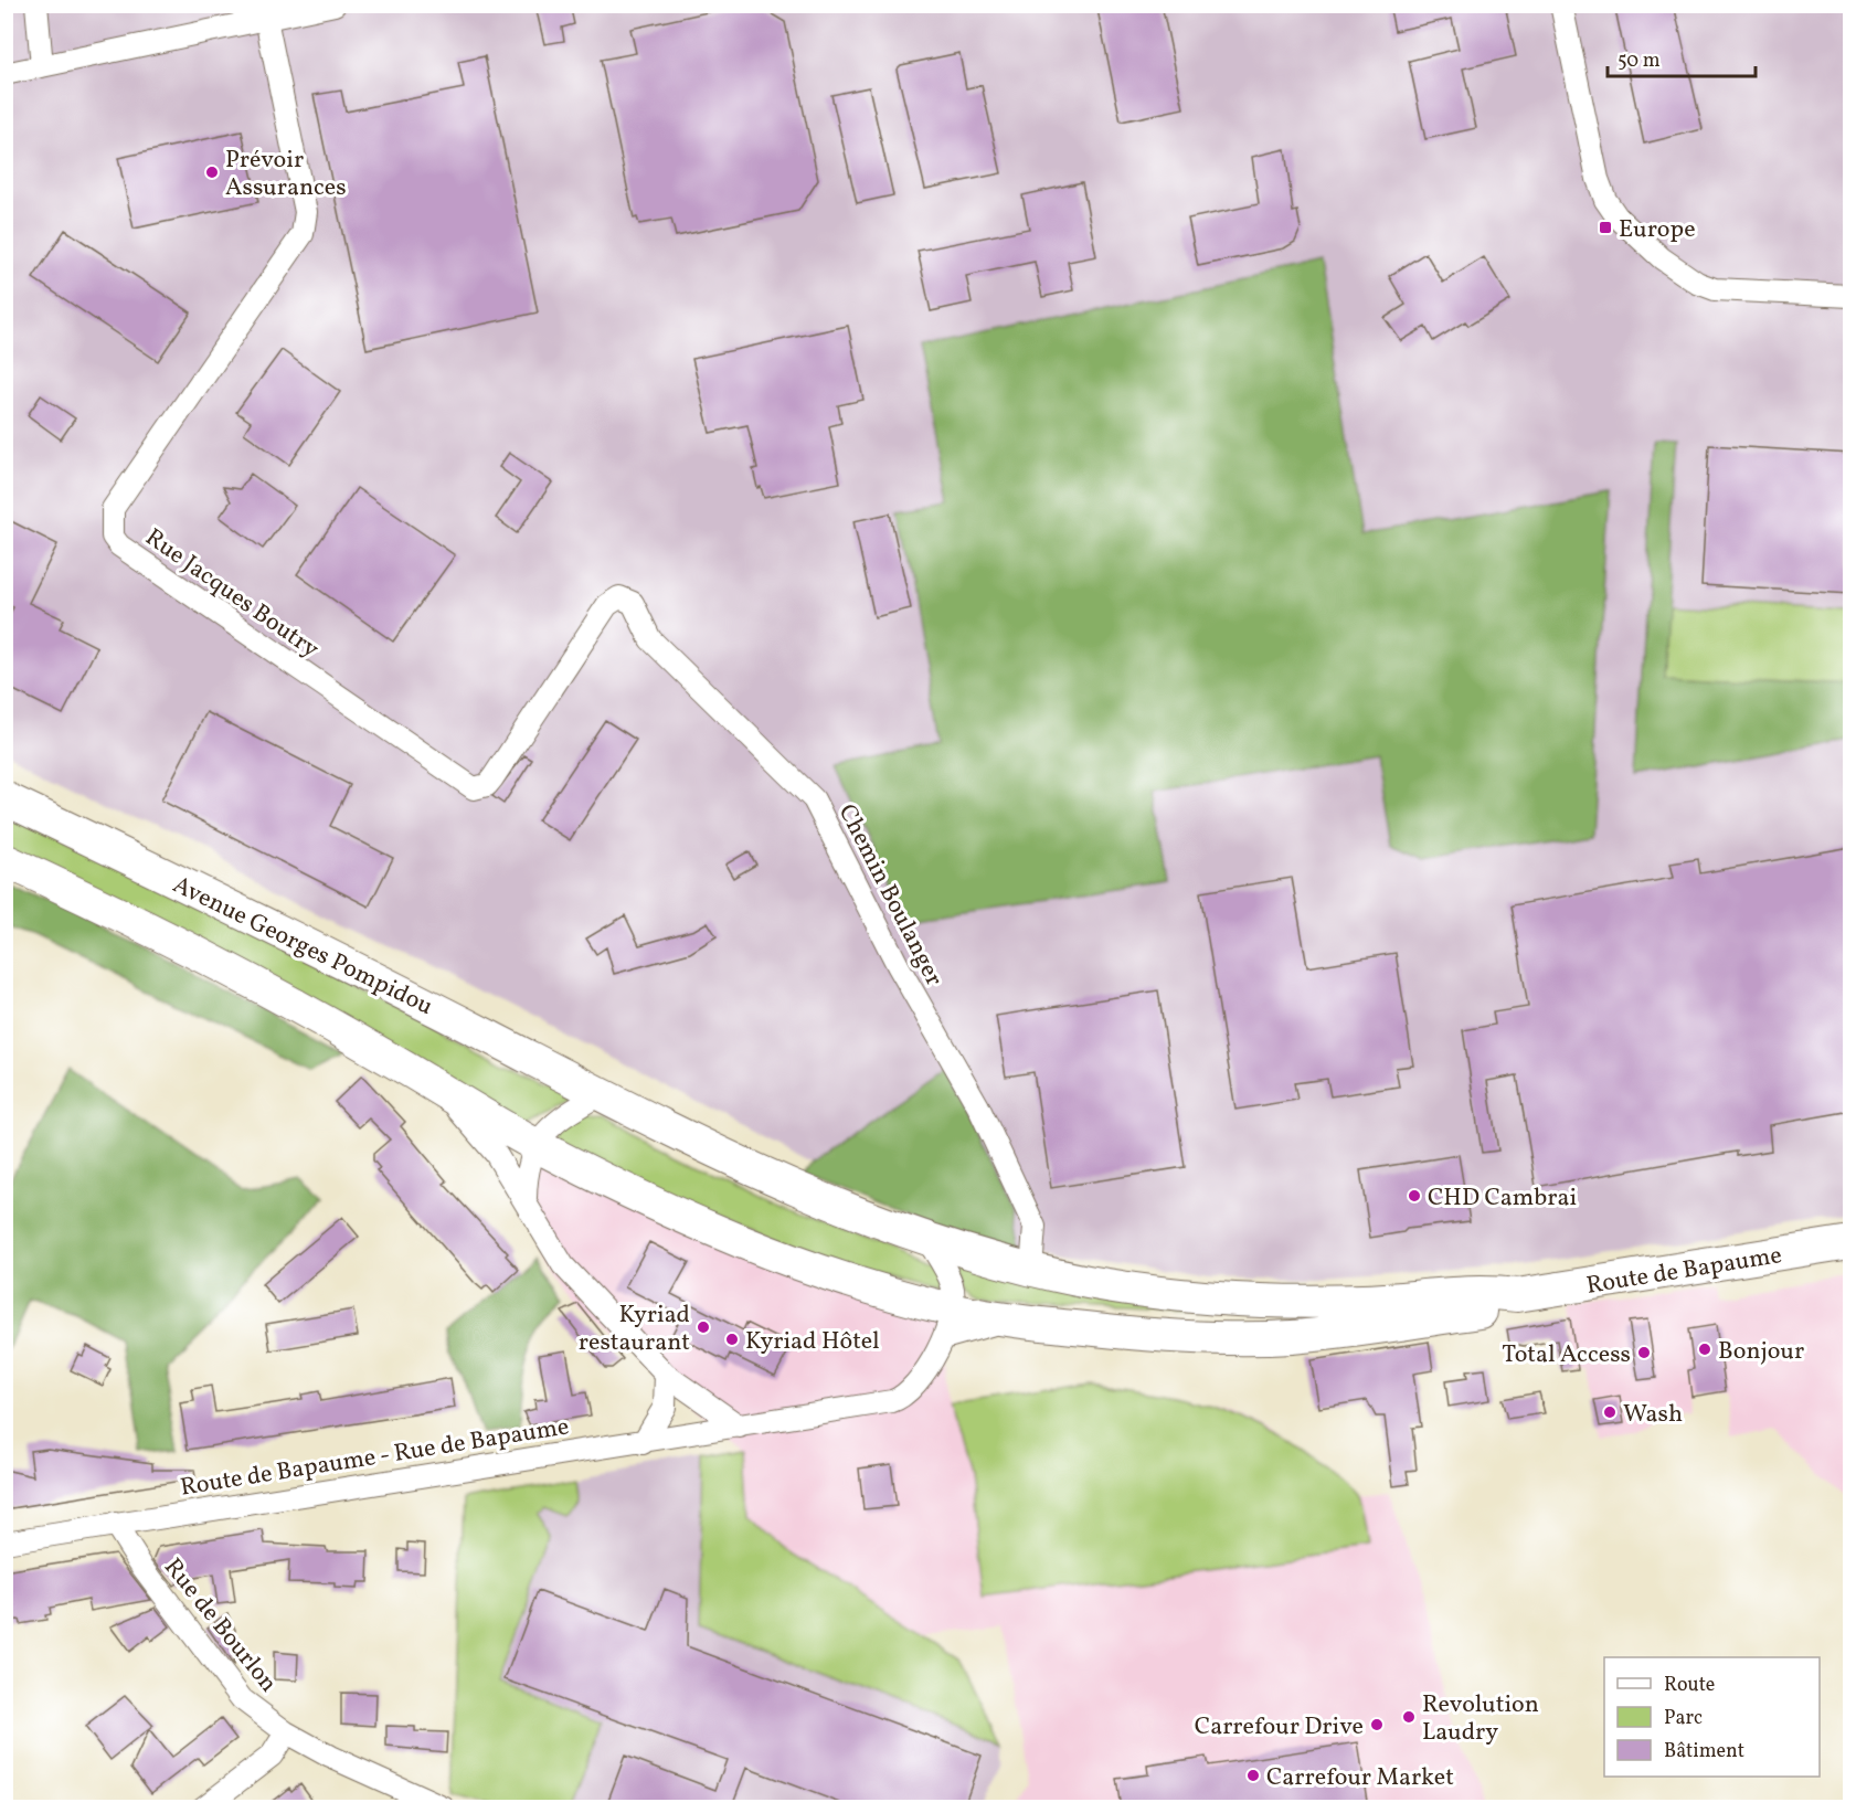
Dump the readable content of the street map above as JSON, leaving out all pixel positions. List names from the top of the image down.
{
  "streets": {
    "main road": ["Avenue Georges Pompidou", "Route de Bapaume"],
    "street": [
      "Rue Jacques Boutry",
      "Chemin Boulanger",
      "Route de Bapaume - Rue de Bapaume",
      "Rue de Bourlon"
    ]
  },
  "crossings": [
    ["Rue Jacques Boutry", "Chemin Boulanger"],
    ["Chemin Boulanger", "Avenue Georges Pompidou"],
    ["Avenue Georges Pompidou", "Route de Bapaume"],
    ["Route de Bapaume - Rue de Bapaume", "Rue de Bourlon"]
  ],
  "places": {
    "other": [
      "Prévoir Assurances",
      "CHD Cambrai",
      "Kyriad restaurant",
      "Kyriad Hôtel",
      "Bonjour",
      "Total Access",
      "Wash",
      "Revolution Laudry",
      "Carrefour Drive",
      "Carrefour Market"
    ],
    "transit": ["Europe"]
  },
  "legend": ["Route", "Parc", "Bâtiment"],
  "scale_bar": "50 m"
}
